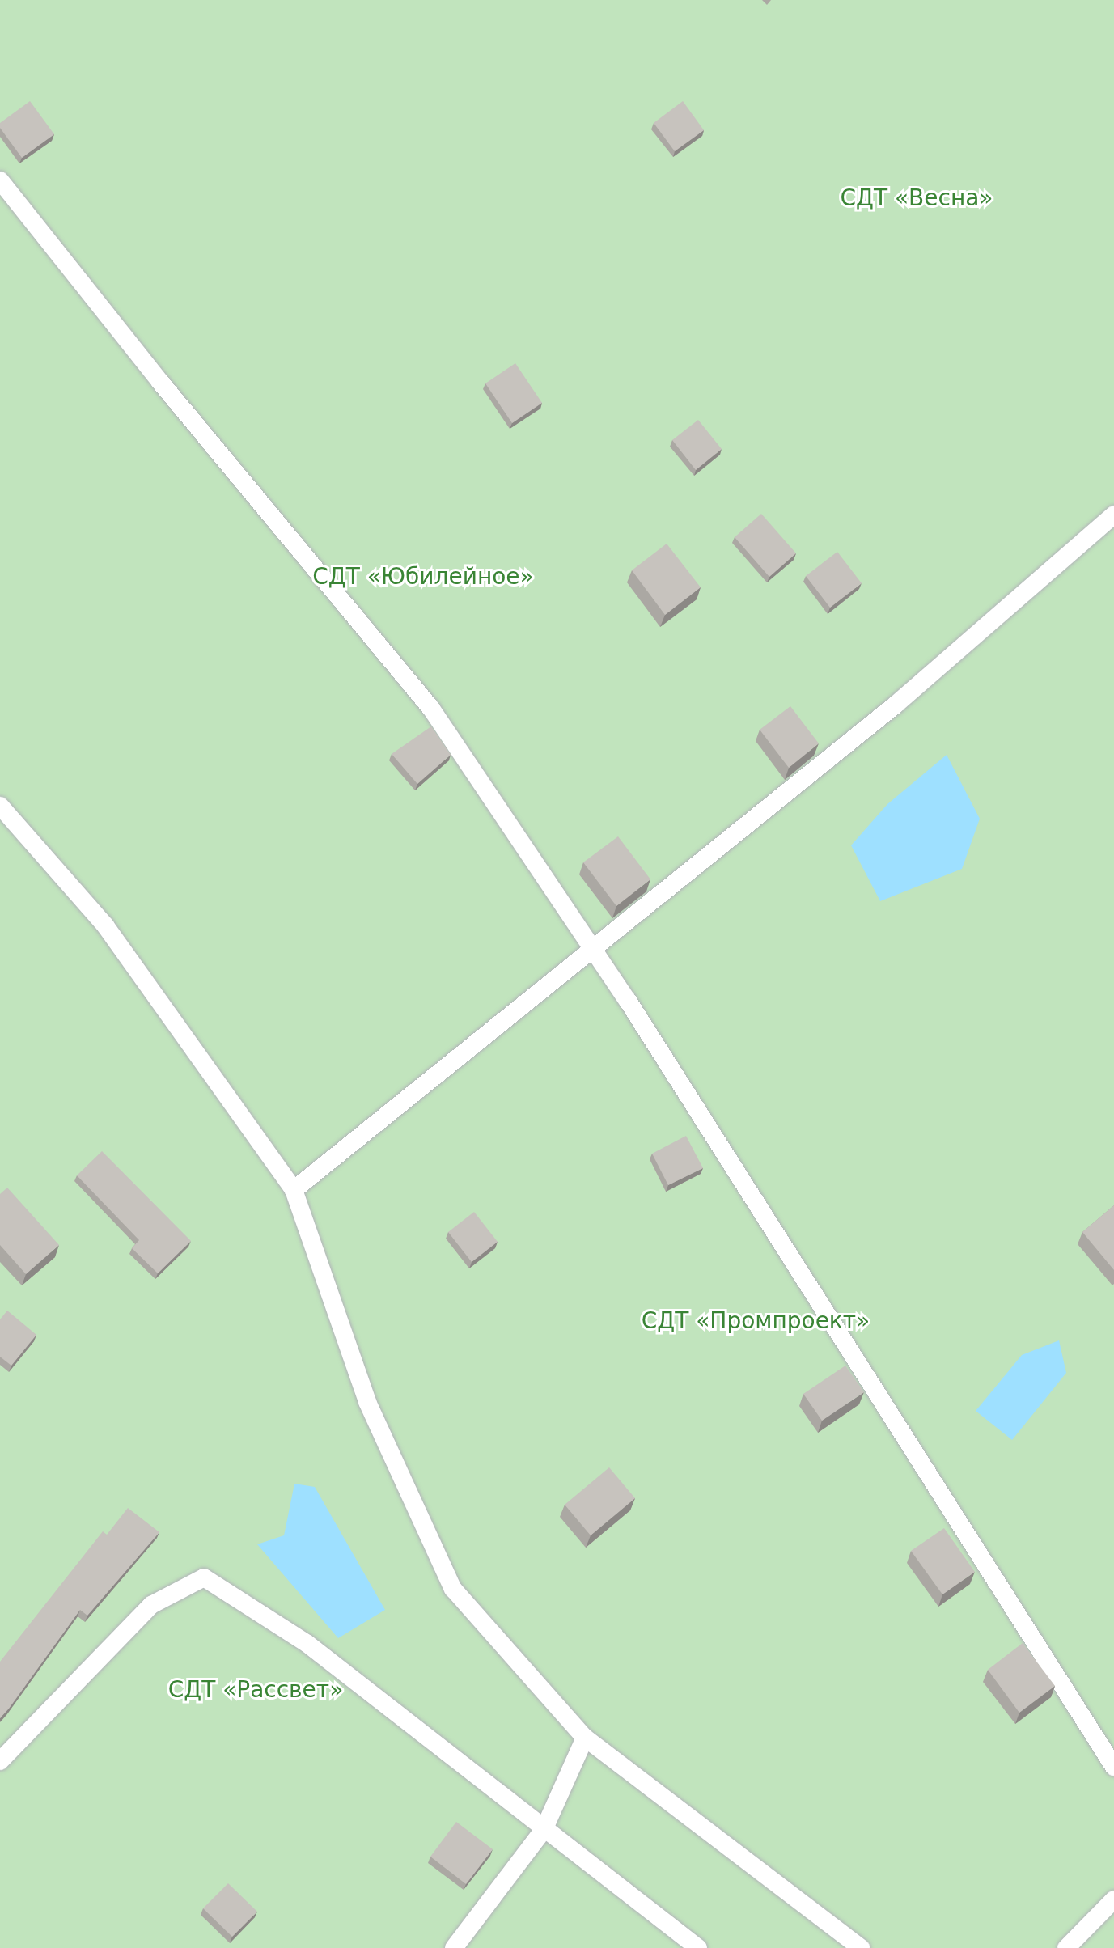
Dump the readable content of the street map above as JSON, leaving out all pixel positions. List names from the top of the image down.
{
  "parks": [
    "СДТ «Весна»",
    "СДТ «Юбилейное»",
    "СДТ «Промпроект»",
    "СДТ «Рассвет»"
  ]
}
